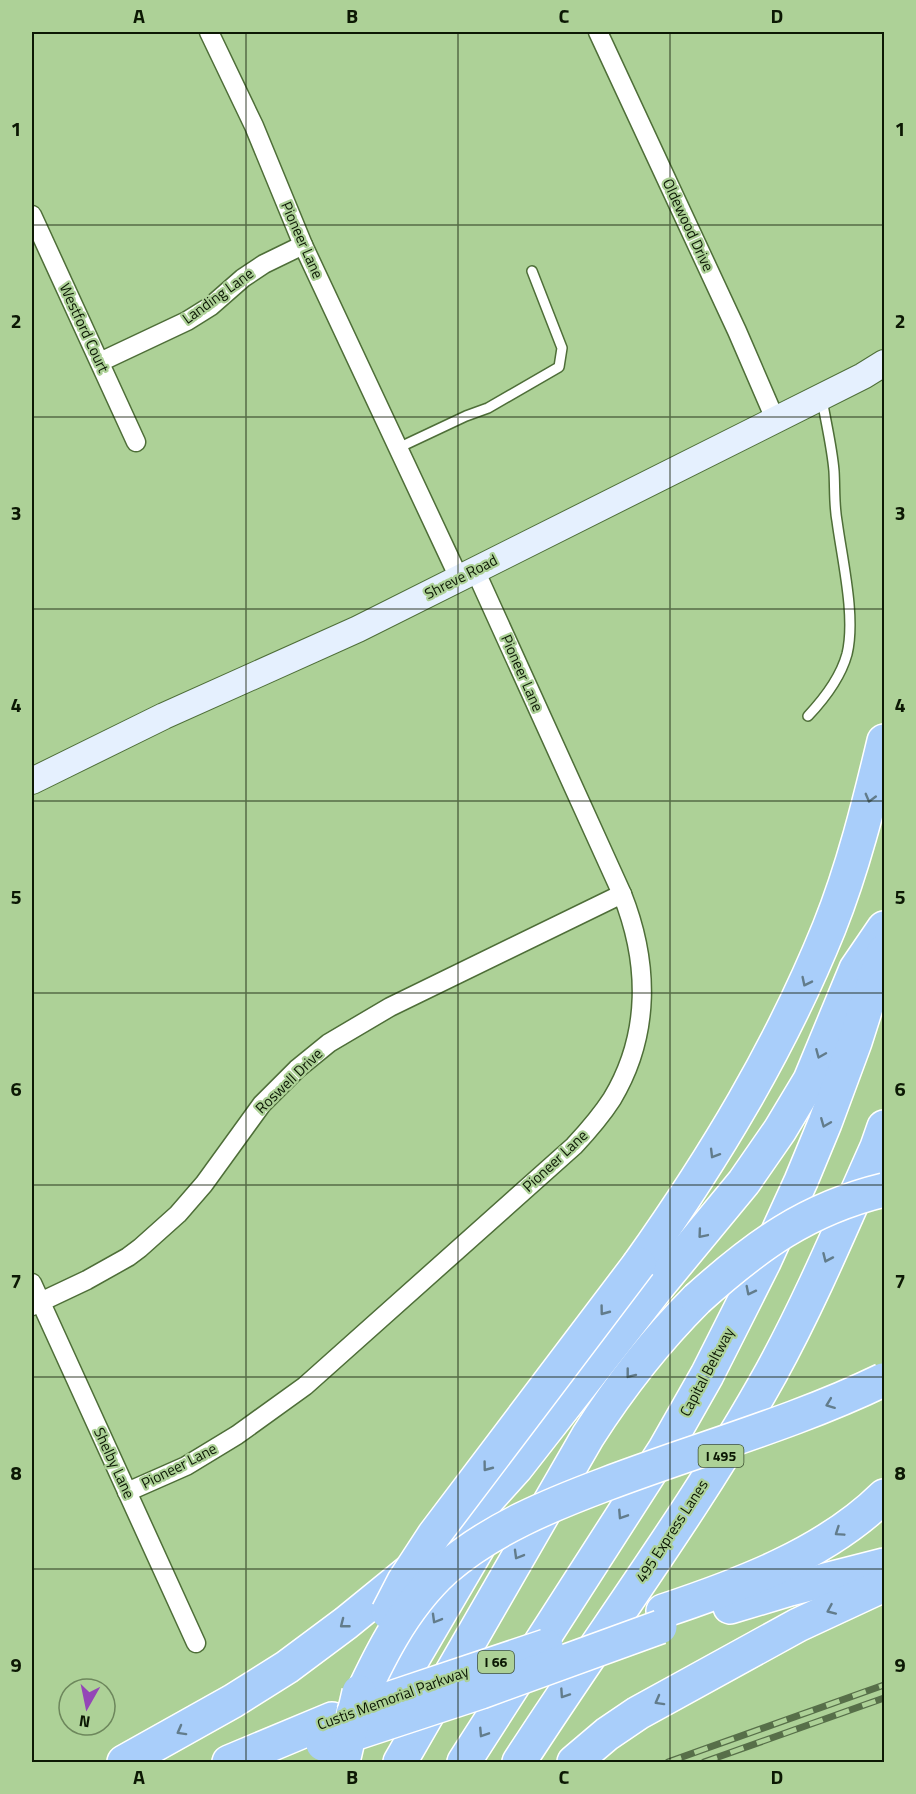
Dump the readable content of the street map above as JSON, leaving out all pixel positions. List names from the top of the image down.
{
  "streets": {
    "highway": [
      "Capital Beltway",
      "I 495",
      "495 Express Lanes",
      "I 66",
      "Custis Memorial Parkway"
    ],
    "main road": ["Shreve Road"],
    "street": [
      "Oldewood Drive",
      "Pioneer Lane",
      "Landing Lane",
      "Westford Court",
      "Roswell Drive",
      "Shelby Lane"
    ]
  },
  "crossings": [
    ["Oldewood Drive", "Shreve Road"],
    ["Pioneer Lane", "Landing Lane"],
    ["Pioneer Lane", "Shreve Road"],
    ["Pioneer Lane", "Roswell Drive"],
    ["Pioneer Lane", "Shelby Lane"],
    ["Landing Lane", "Westford Court"],
    ["Roswell Drive", "Shelby Lane"],
    ["I 66", "Custis Memorial Parkway"]
  ],
  "north": "bottom",
  "grid": {
    "columns": [
      "A",
      "B",
      "C",
      "D"
    ],
    "rows": [
      "1",
      "2",
      "3",
      "4",
      "5",
      "6",
      "7",
      "8",
      "9"
    ]
  }
}
